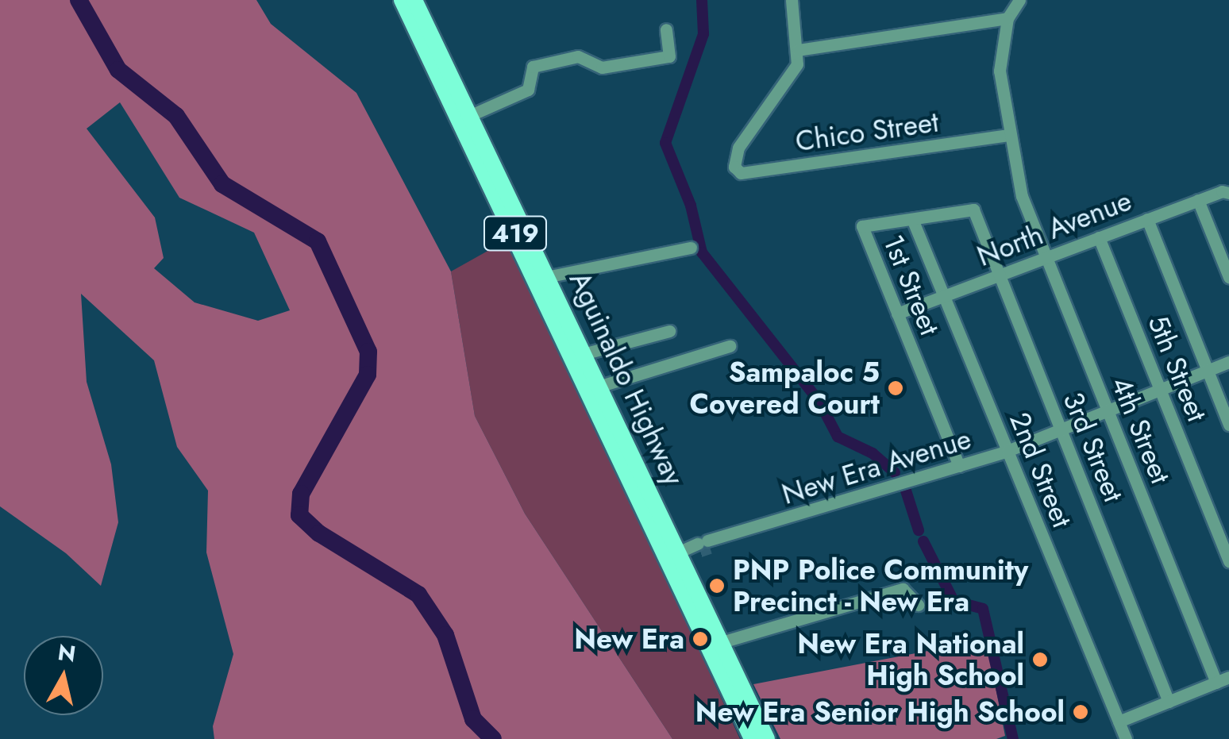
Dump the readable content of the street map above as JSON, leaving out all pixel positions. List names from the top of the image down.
{
  "streets": {
    "main road": ["419", "Aguinaldo Highway"],
    "street": [
      "Chico Street",
      "North Avenue",
      "1st Street",
      "5th Street",
      "4th Street",
      "3rd Street",
      "New Era Avenue",
      "2nd Street"
    ]
  },
  "crossings": [
    ["Chico Street", "4th Street"],
    ["North Avenue", "1st Street"],
    ["North Avenue", "5th Street"],
    ["North Avenue", "4th Street"],
    ["North Avenue", "3rd Street"],
    ["North Avenue", "2nd Street"],
    ["1st Street", "3rd Street"],
    ["1st Street", "New Era Avenue"],
    ["1st Street", "2nd Street"],
    ["5th Street", "New Era Avenue"],
    ["Aguinaldo Highway", "New Era Avenue"],
    ["4th Street", "New Era Avenue"],
    ["3rd Street", "New Era Avenue"],
    ["New Era Avenue", "2nd Street"]
  ],
  "places": [
    "Sampaloc 5 Covered Court",
    "PNP Police Community Precinct - New Era",
    "New Era",
    "New Era National High School",
    "New Era Senior High School"
  ],
  "north": "top"
}
